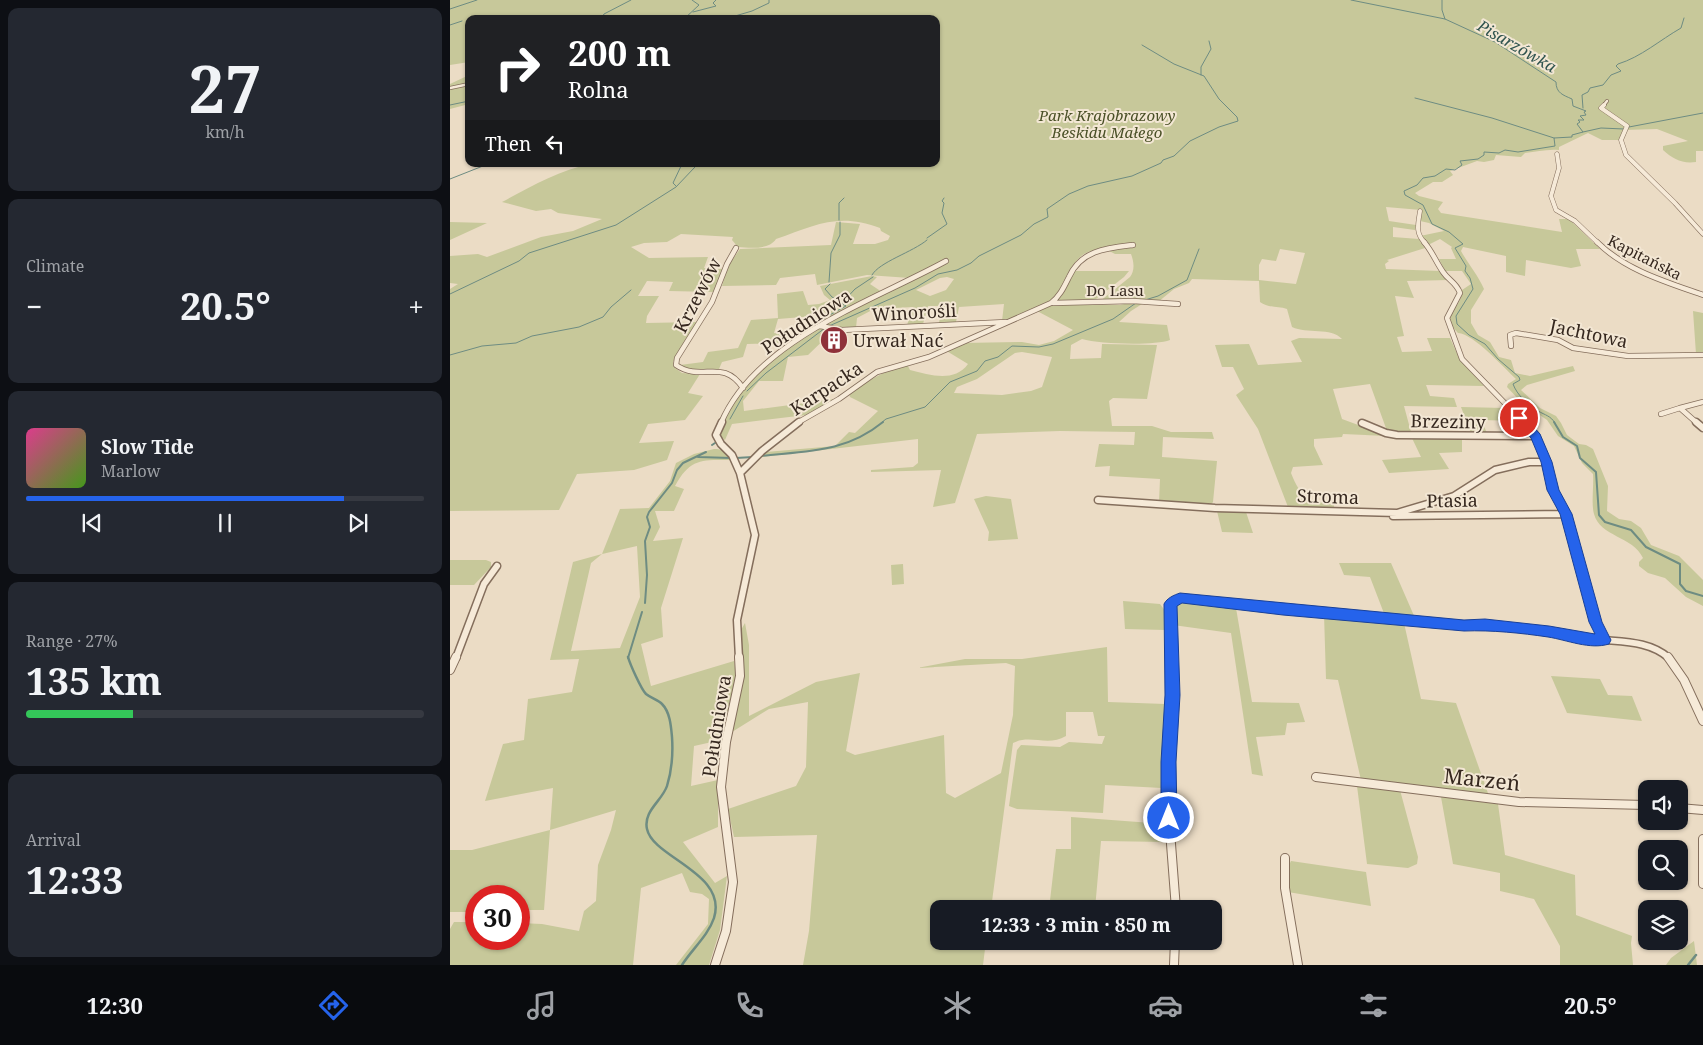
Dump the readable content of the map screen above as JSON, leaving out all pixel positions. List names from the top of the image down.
{
  "streets": {
    "street": [
      "Kapitańska",
      "Do Lasu",
      "Krzewów",
      "Winorośli",
      "Południowa",
      "Jachtowa",
      "Karpacka",
      "Brzeziny",
      "Stroma",
      "Ptasia",
      "Marzeń"
    ]
  },
  "crossings": [
    ["Do Lasu", "Karpacka"],
    ["Krzewów", "Południowa"],
    ["Winorośli", "Południowa"],
    ["Winorośli", "Karpacka"],
    ["Południowa", "Karpacka"]
  ],
  "water": ["Pisarzówka"],
  "parks": ["Park Krajobrazowy Beskidu Małego"],
  "places": {
    "building": ["Urwał Nać"]
  },
  "page": {
    "tile": [
      ["27", "km/h"],
      "Climate",
      ["Range · 27%", "135 km"],
      ["Arrival", "12:33"]
    ],
    "turn": ["200 m", "Rolna"],
    "then": "Then",
    "heat": ["−", "20.5°", "+"],
    "song": ["Slow Tide", "Marlow"],
    "limit": "30",
    "trip": "12:33 · 3 min · 850 m",
    "tabs": ["12:30", "20.5°"]
  }
}
